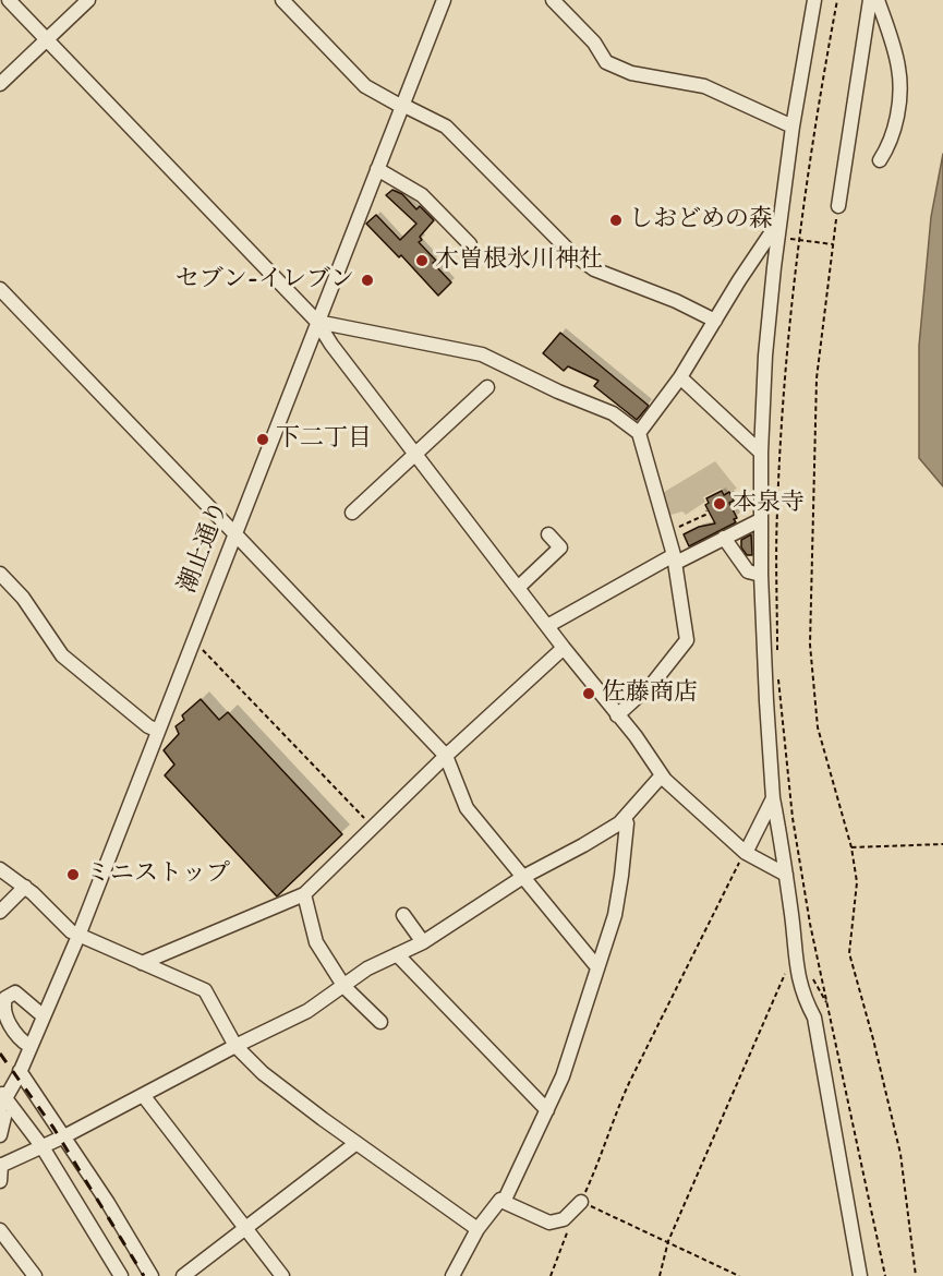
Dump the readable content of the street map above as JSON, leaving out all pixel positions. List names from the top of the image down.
{
  "streets": {
    "street": ["潮止通り"]
  },
  "places": [
    "しおどめの森",
    "木曽根氷川神社",
    "セブン-イレブン",
    "下二丁目",
    "本泉寺",
    "佐藤商店",
    "ミニストップ"
  ]
}
